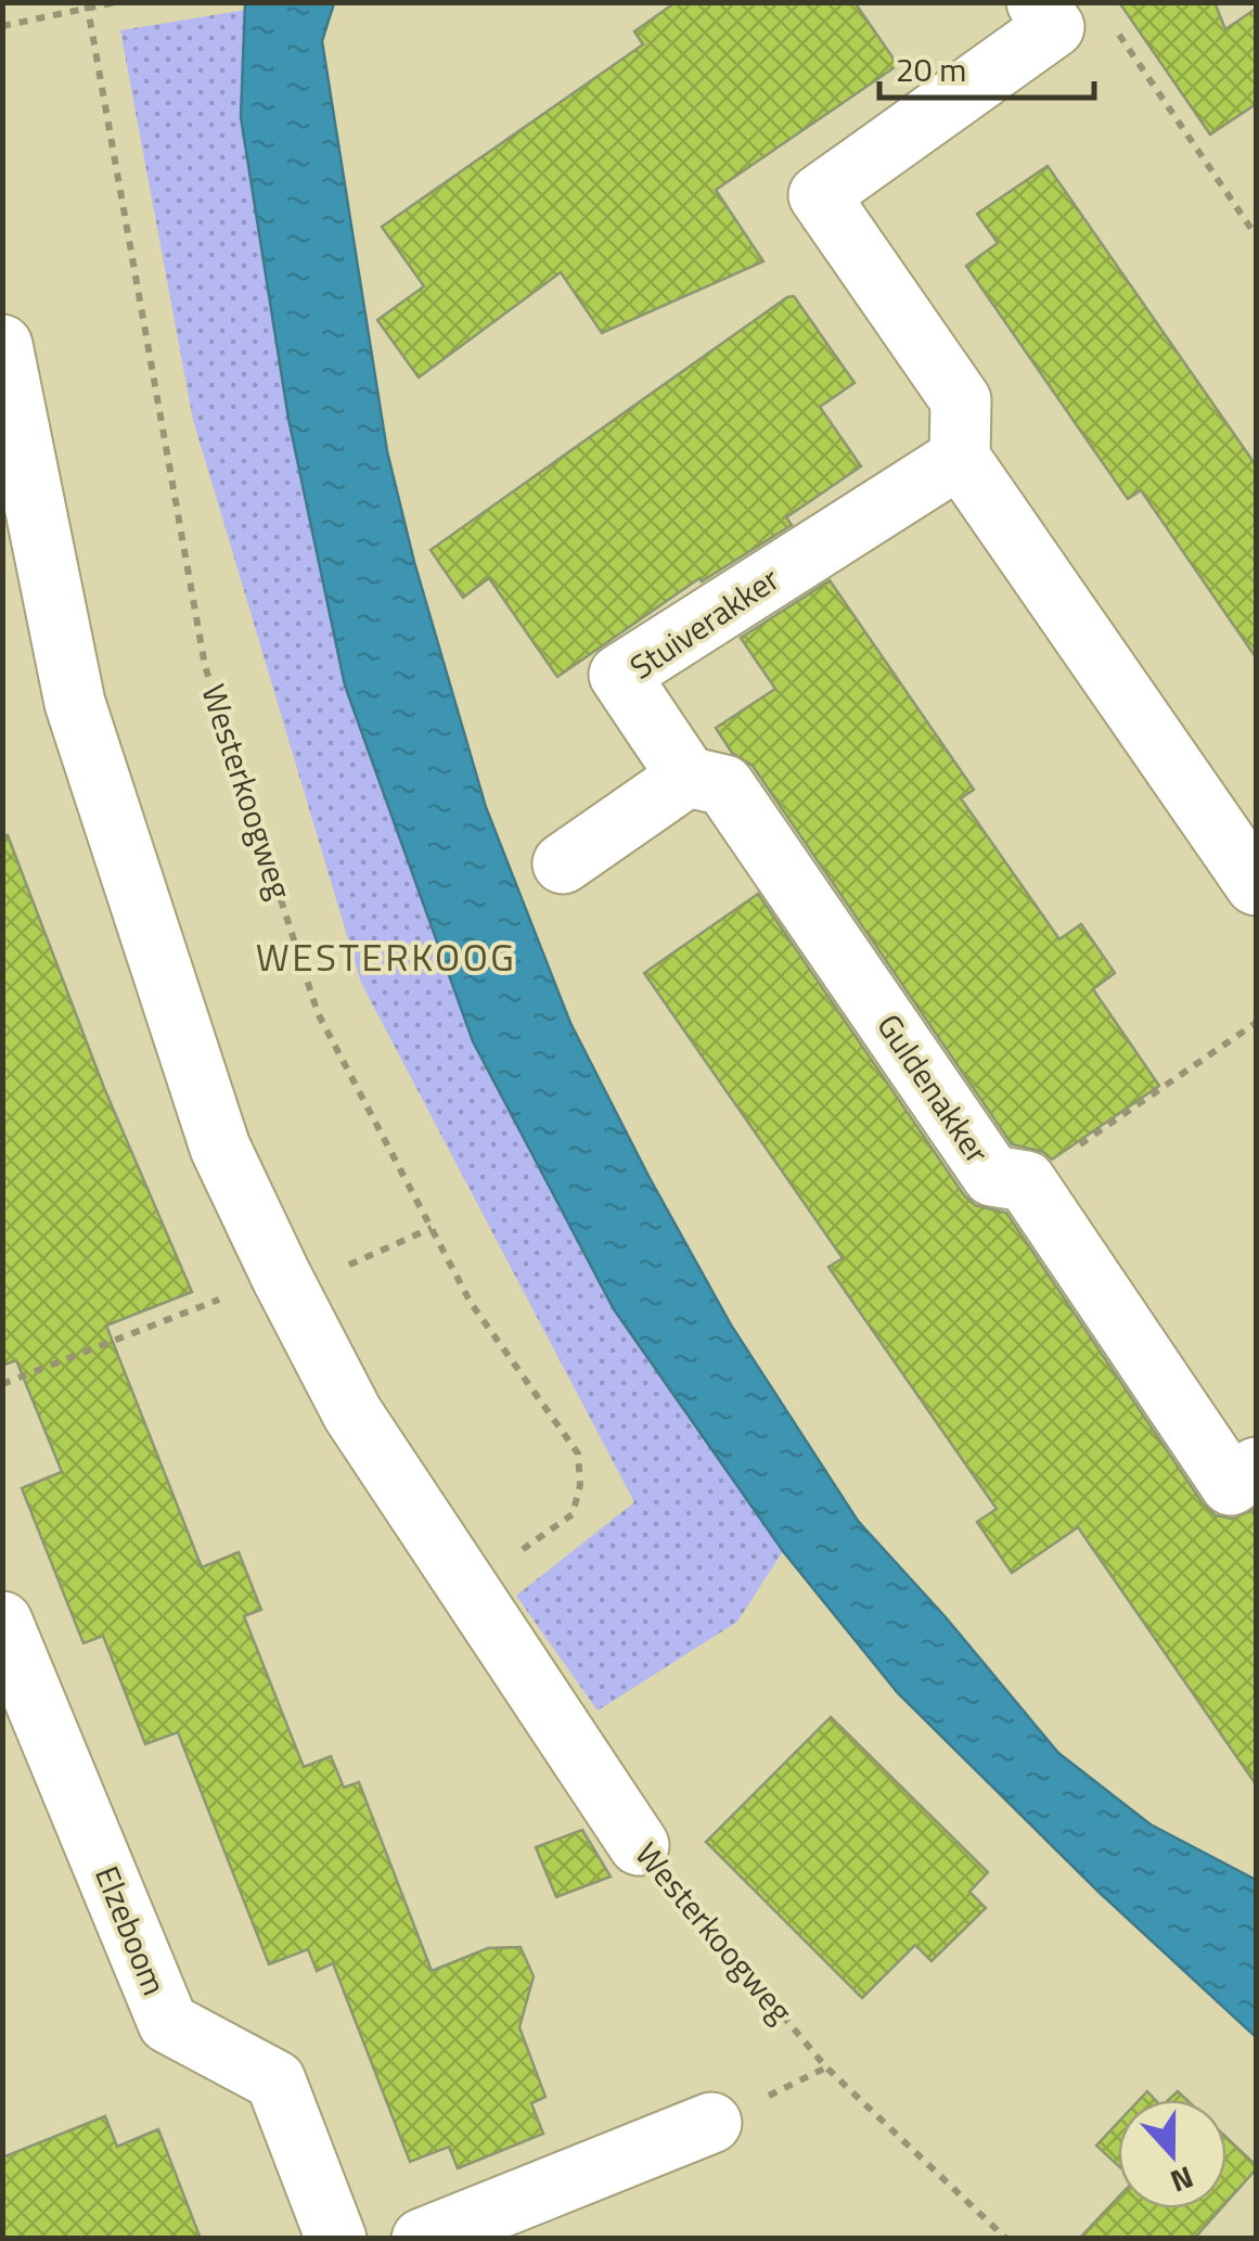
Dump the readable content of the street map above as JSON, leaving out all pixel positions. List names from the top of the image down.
{
  "streets": {
    "street": [
      "Stuiverakker",
      "Westerkoogweg",
      "Guldenakker",
      "Elzeboom"
    ]
  },
  "crossings": [
    ["Stuiverakker", "Guldenakker"]
  ],
  "districts": ["WESTERKOOG"],
  "scale_bar": "20 m",
  "north": "bottom"
}
